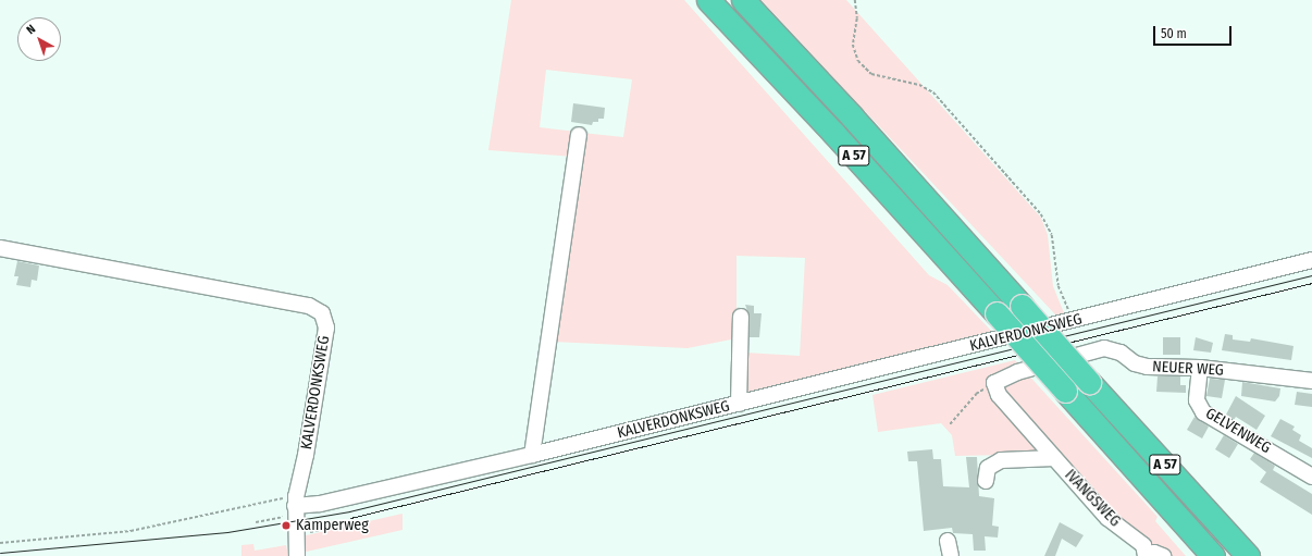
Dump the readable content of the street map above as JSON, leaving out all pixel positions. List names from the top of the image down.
{
  "streets": {
    "highway": ["A 57"],
    "street": [
      "KALVERDONKSWEG",
      "NEUER WEG",
      "GELVENWEG",
      "IVANGSWEG"
    ]
  },
  "crossings": [
    ["NEUER WEG", "GELVENWEG"],
    ["NEUER WEG", "IVANGSWEG"]
  ],
  "places": ["Kamperweg"],
  "scale_bar": "50 m",
  "north": "top left"
}
